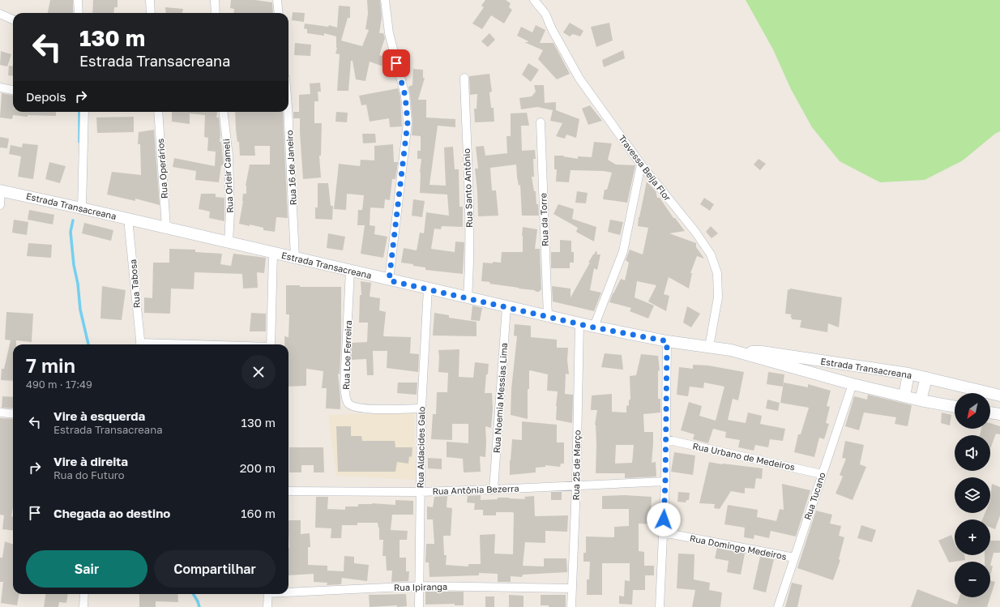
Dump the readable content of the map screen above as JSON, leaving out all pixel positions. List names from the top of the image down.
{
  "streets": {
    "street": [
      "Rua 16 de Janeiro",
      "Travessa Beija Flor",
      "Rua Operários",
      "Rua Orleir Cameli",
      "Rua Santo Antônio",
      "Estrada Transacreana",
      "Rua da Torre",
      "Rua Tabosa",
      "Rua Loe Ferreira",
      "Rua Noemia Messias Lima",
      "Rua Aldacides Galo",
      "Rua Urbano de Medeiros",
      "Rua 25 de Março",
      "Rua Antônia Bezerra",
      "Rua Tucano",
      "Rua Domingo Medeiros",
      "Rua Ipiranga"
    ]
  },
  "crossings": [
    ["Rua 16 de Janeiro", "Estrada Transacreana"],
    ["Travessa Beija Flor", "Estrada Transacreana"],
    ["Rua Operários", "Estrada Transacreana"],
    ["Rua Orleir Cameli", "Estrada Transacreana"],
    ["Rua Santo Antônio", "Estrada Transacreana"],
    ["Estrada Transacreana", "Rua da Torre"],
    ["Estrada Transacreana", "Rua Tabosa"],
    ["Estrada Transacreana", "Rua Loe Ferreira"],
    ["Estrada Transacreana", "Rua Noemia Messias Lima"],
    ["Estrada Transacreana", "Rua Aldacides Galo"],
    ["Estrada Transacreana", "Rua 25 de Março"],
    ["Estrada Transacreana", "Rua Tucano"],
    ["Rua Loe Ferreira", "Rua Aldacides Galo"],
    ["Rua Noemia Messias Lima", "Rua Antônia Bezerra"],
    ["Rua Aldacides Galo", "Rua Antônia Bezerra"],
    ["Rua Aldacides Galo", "Rua Ipiranga"],
    ["Rua Urbano de Medeiros", "Rua Tucano"],
    ["Rua 25 de Março", "Rua Antônia Bezerra"],
    ["Rua 25 de Março", "Rua Ipiranga"],
    ["Rua Tucano", "Rua Domingo Medeiros"]
  ],
  "north": "bottom left",
  "page": {
    "turn": ["130 m", "Estrada Transacreana"],
    "then": "Depois",
    "heading": ["7 min", "490 m · 17:49"],
    "map_buttons": ["+", "−"],
    "list": [
      {
        "name": "Vire à esquerda",
        "note": "Estrada Transacreana",
        "value": "130 m"
      },
      {
        "name": "Vire à direita",
        "note": "Rua do Futuro",
        "value": "200 m"
      },
      {
        "name": "Chegada ao destino",
        "value": "160 m"
      }
    ],
    "buttons": ["Sair", "Compartilhar"]
  }
}
